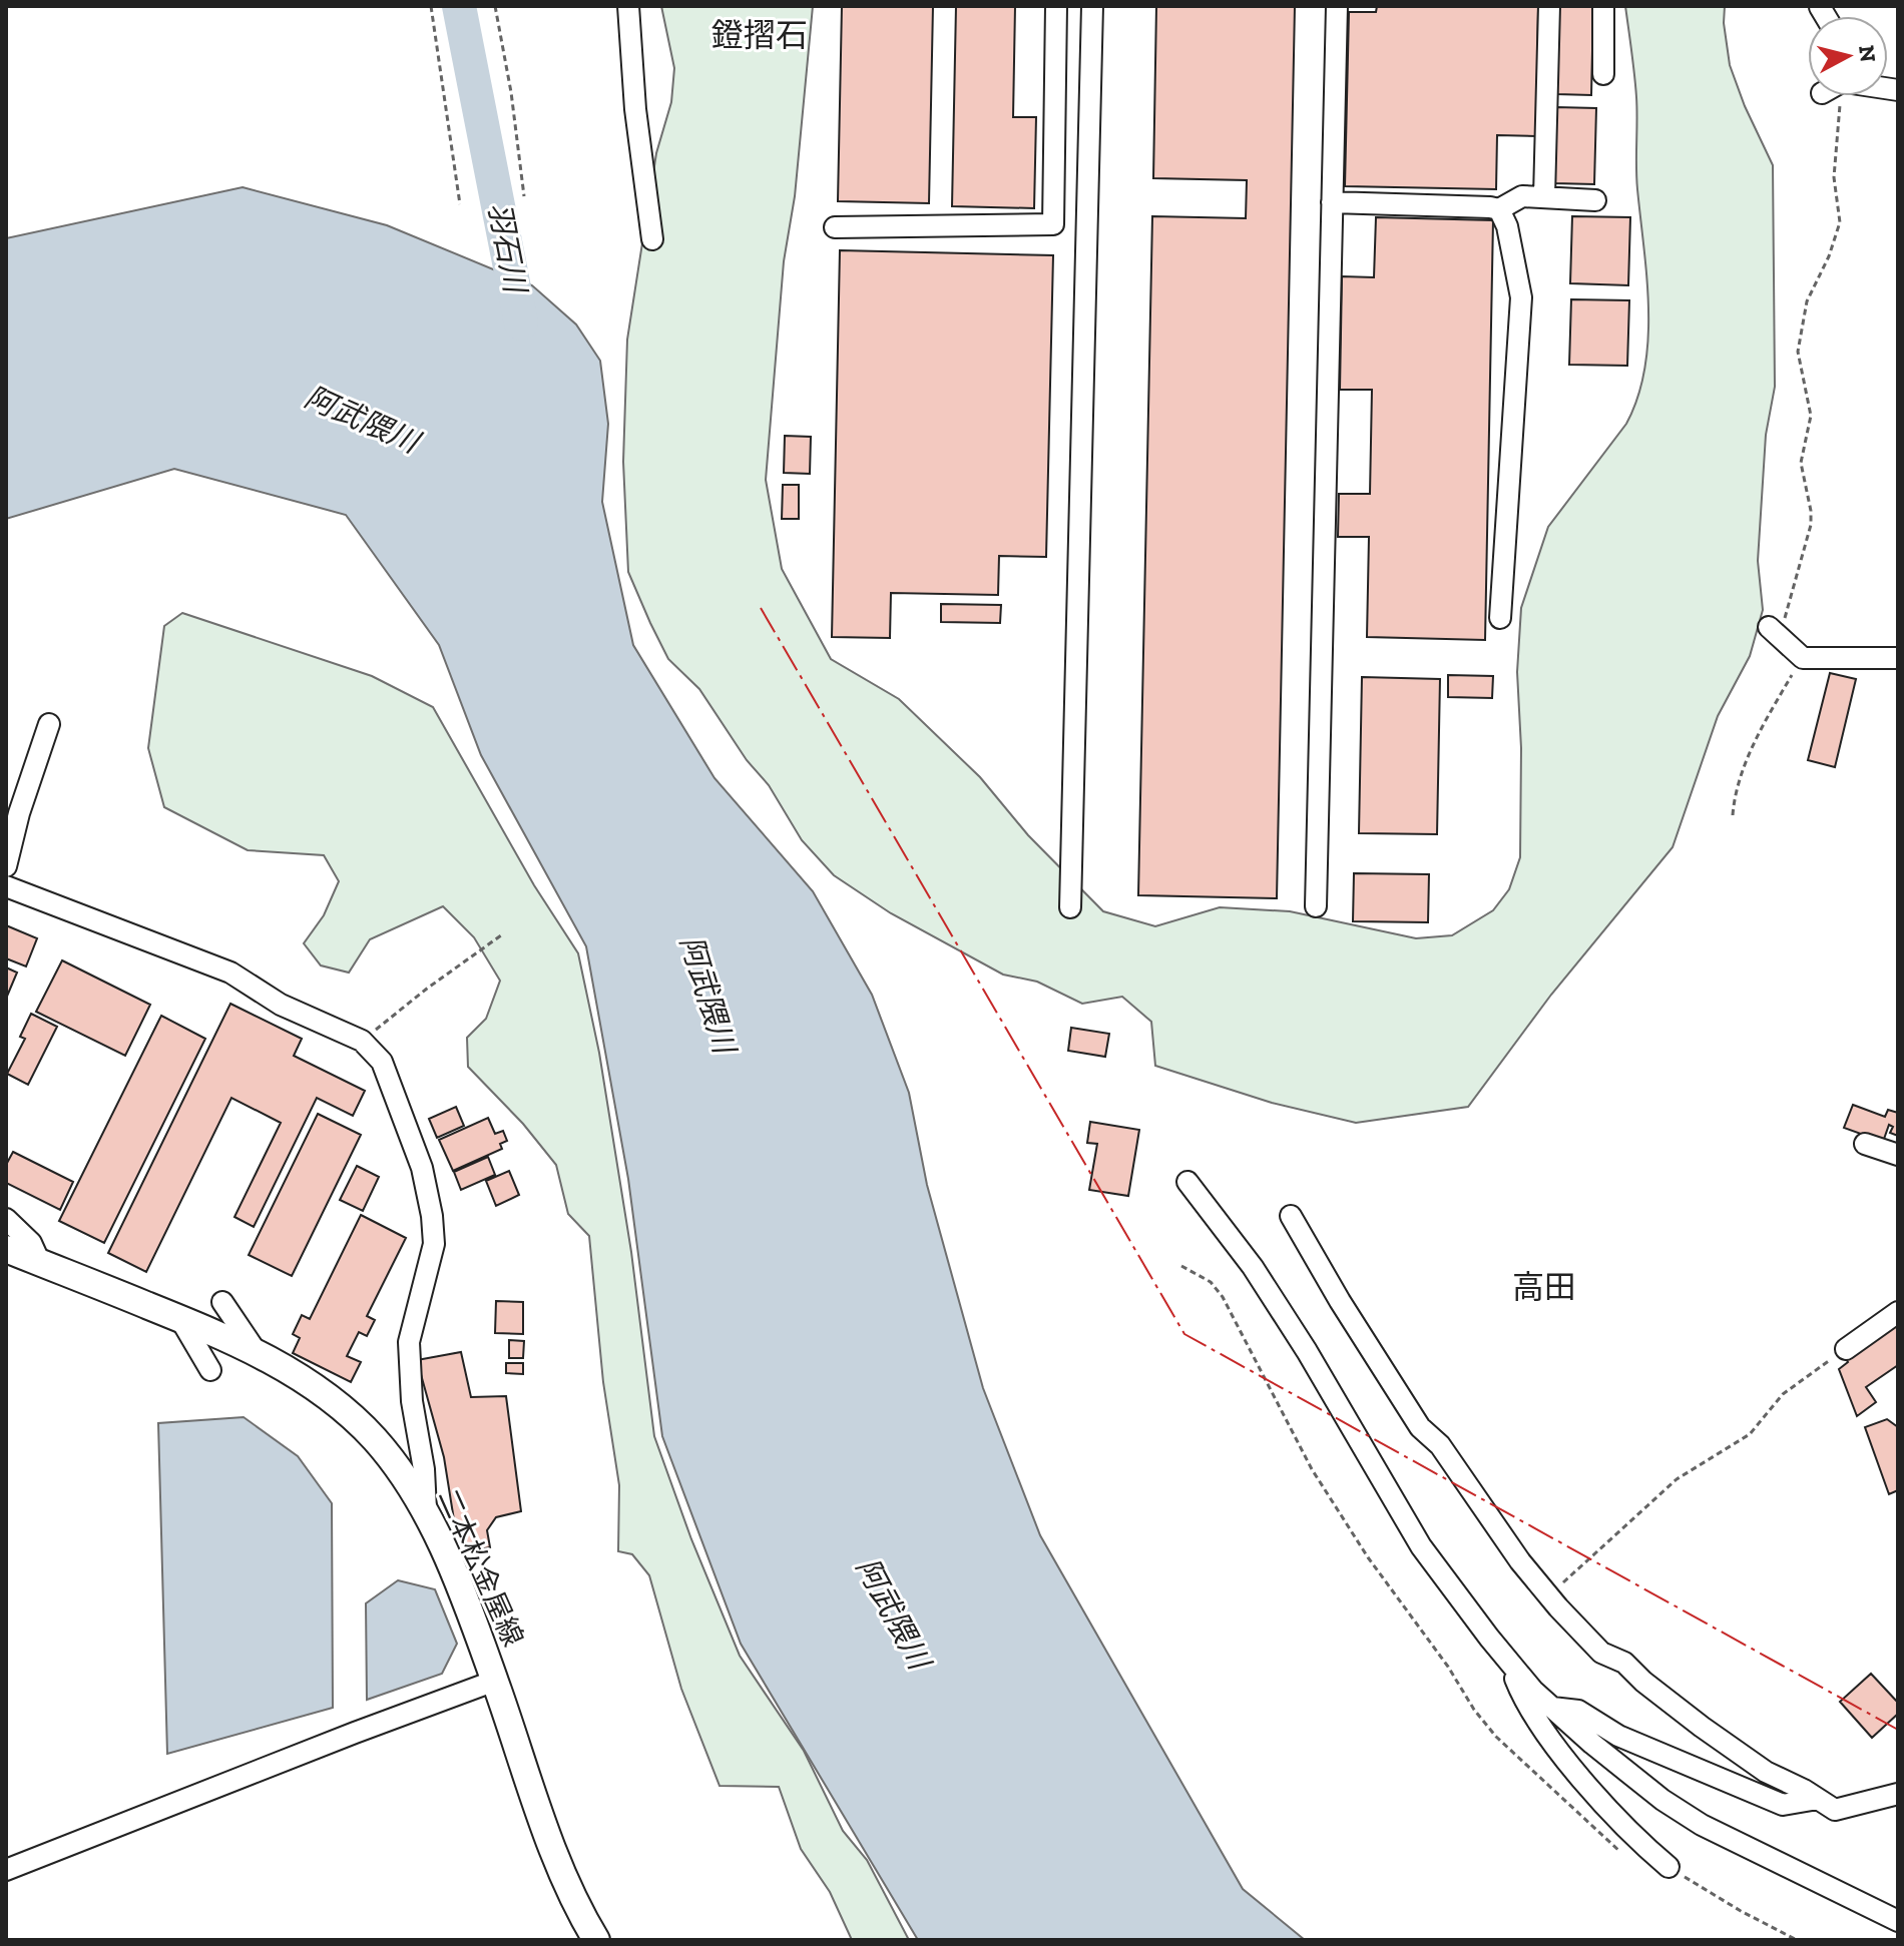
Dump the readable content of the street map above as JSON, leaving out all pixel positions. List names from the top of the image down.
{
  "streets": {
    "main road": ["二本松金屋線"]
  },
  "districts": ["鐙摺石", "高田"],
  "water": ["羽石川", "阿武隈川"],
  "north": "right"
}
